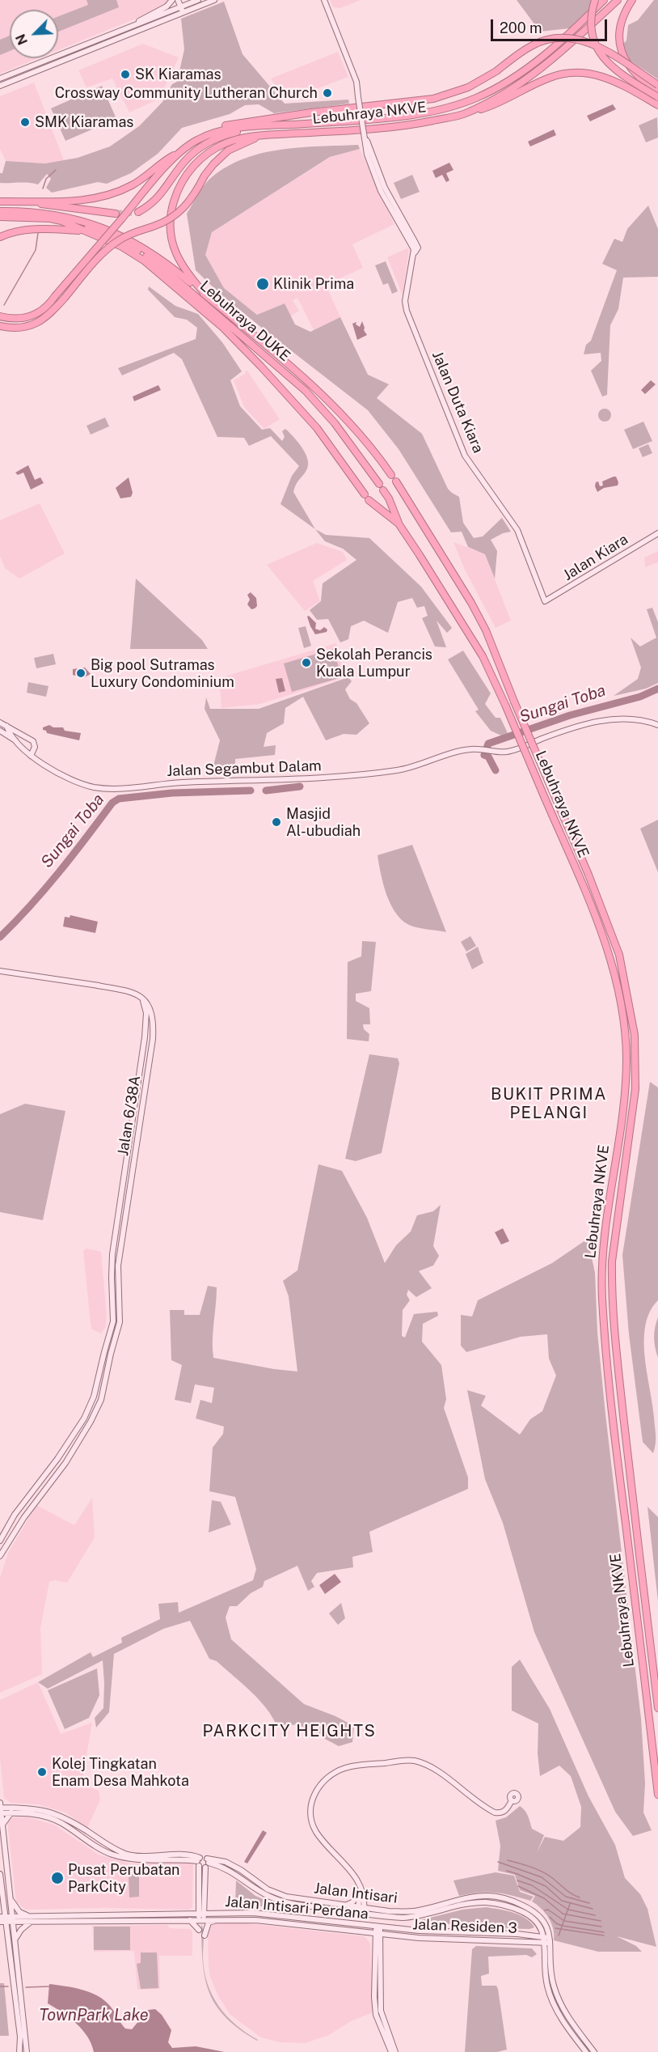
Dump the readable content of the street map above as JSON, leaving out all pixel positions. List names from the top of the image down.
{
  "streets": {
    "highway": ["Lebuhraya NKVE", "Lebuhraya DUKE"],
    "street": [
      "Jalan Duta Kiara",
      "Jalan Kiara",
      "Jalan Segambut Dalam",
      "Jalan 6/38A",
      "Jalan Intisari",
      "Jalan Intisari Perdana",
      "Jalan Residen 3"
    ]
  },
  "crossings": [
    ["Lebuhraya NKVE", "Lebuhraya DUKE"],
    ["Jalan Duta Kiara", "Jalan Kiara"],
    ["Jalan Intisari", "Jalan Residen 3"],
    ["Jalan Intisari Perdana", "Jalan Residen 3"]
  ],
  "districts": ["BUKIT PRIMA PELANGI", "PARKCITY HEIGHTS"],
  "water": ["Sungai Toba", "TownPark Lake"],
  "places": [
    "SK Kiaramas",
    "Crossway Community Lutheran Church",
    "SMK Kiaramas",
    "Klinik Prima",
    "Sekolah Perancis Kuala Lumpur",
    "Big pool Sutramas Luxury Condominium",
    "Masjid Al-ubudiah",
    "Kolej Tingkatan Enam Desa Mahkota",
    "Pusat Perubatan ParkCity"
  ],
  "scale_bar": "200 m",
  "north": "bottom left"
}
